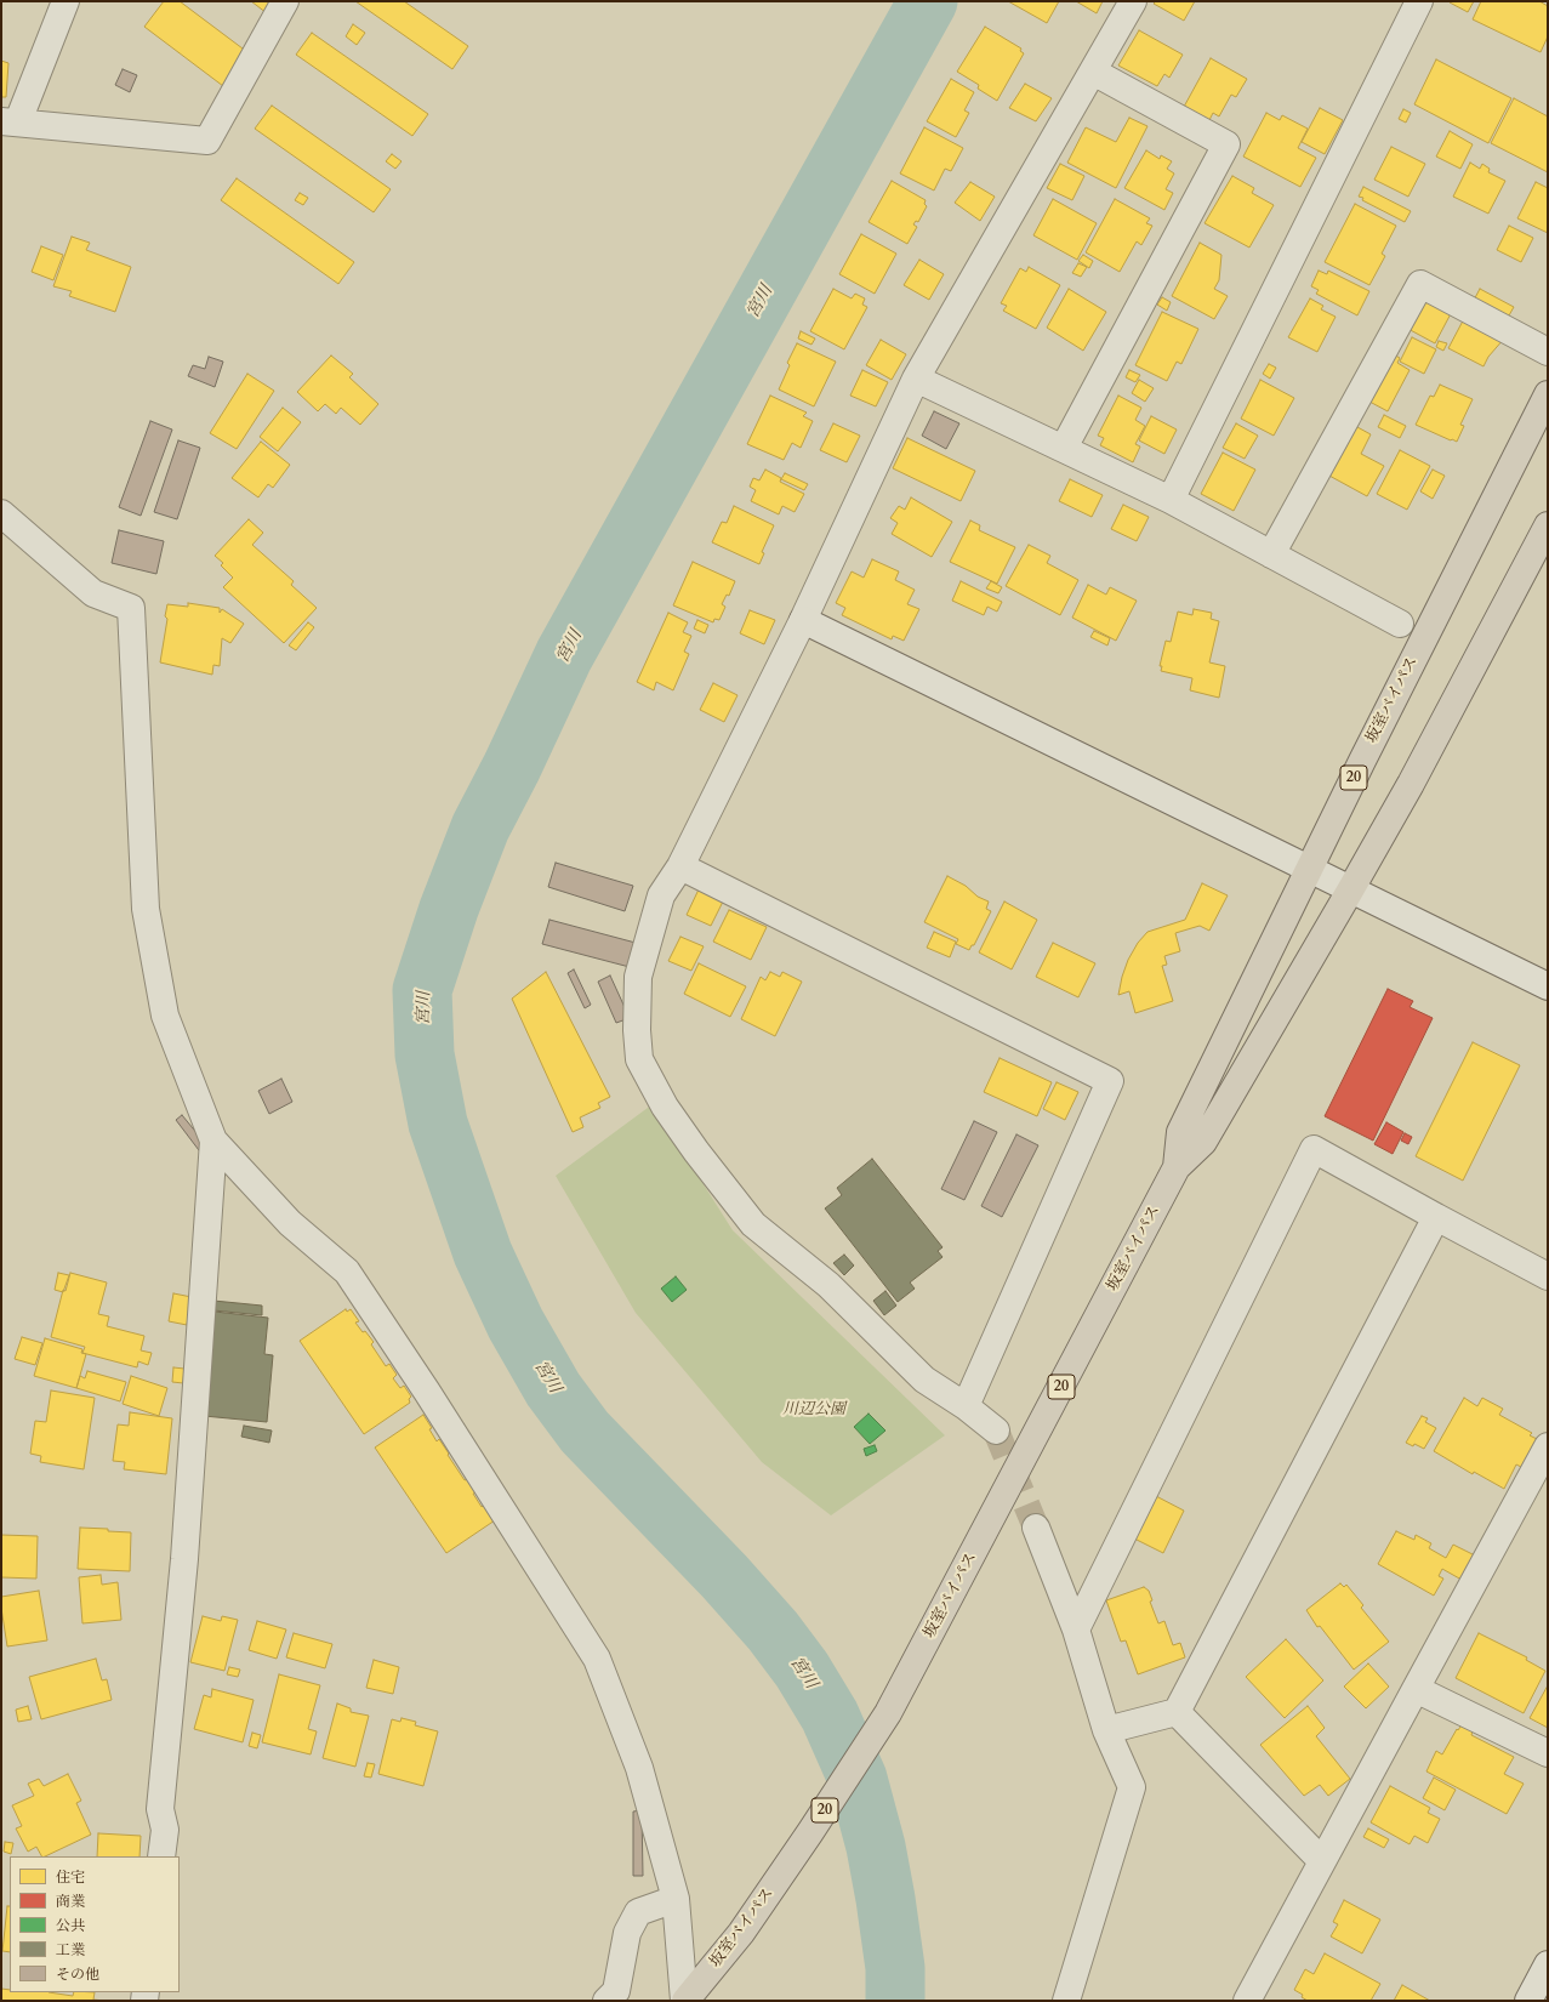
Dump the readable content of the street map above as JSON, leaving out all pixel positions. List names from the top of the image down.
{
  "streets": {
    "highway": ["坂室バイパス", "20"]
  },
  "water": ["宮川"],
  "parks": ["川辺公園"],
  "legend": [
    "住宅",
    "商業",
    "公共",
    "工業",
    "その他"
  ]
}
